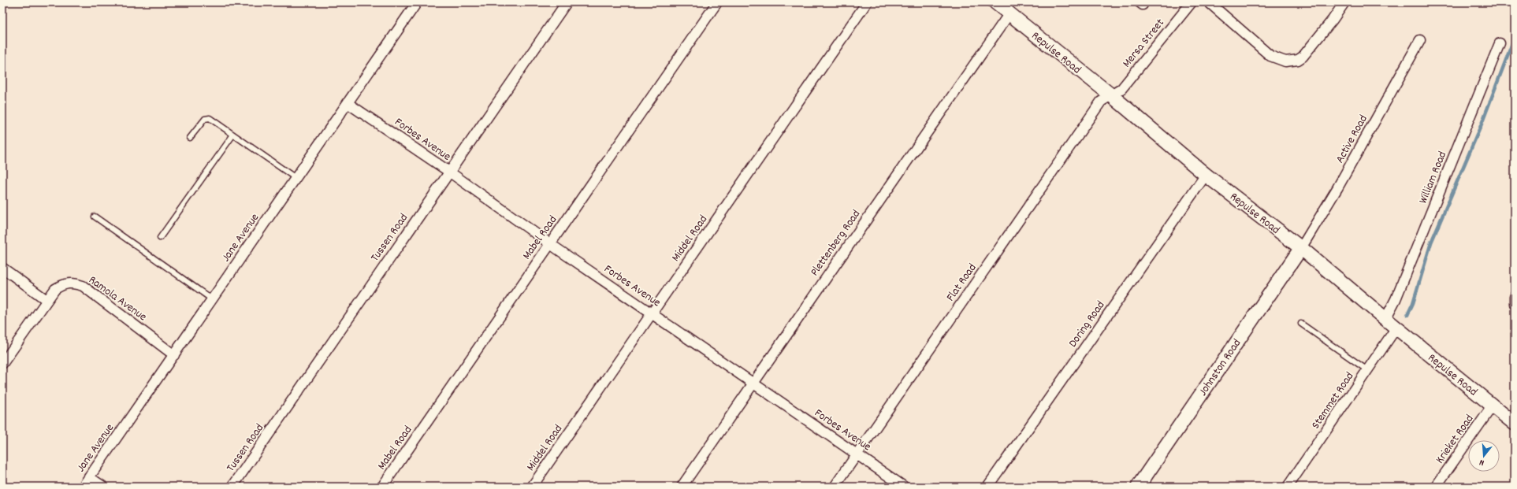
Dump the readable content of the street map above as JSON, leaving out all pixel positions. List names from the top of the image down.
{
  "streets": {
    "street": [
      "Mersa Street",
      "Repulse Road",
      "Forbes Avenue",
      "Active Road",
      "William Road",
      "Jane Avenue",
      "Tussen Road",
      "Mabel Road",
      "Middel Road",
      "Plettenberg Road",
      "Flat Road",
      "Ramola Avenue",
      "Doring Road",
      "Johnston Road",
      "Stemmet Road",
      "Krieket Road"
    ]
  },
  "crossings": [
    ["Mersa Street", "Repulse Road"],
    ["Mersa Street", "Flat Road"],
    ["Repulse Road", "Active Road"],
    ["Repulse Road", "William Road"],
    ["Repulse Road", "Plettenberg Road"],
    ["Repulse Road", "Flat Road"],
    ["Repulse Road", "Doring Road"],
    ["Repulse Road", "Johnston Road"],
    ["Repulse Road", "Stemmet Road"],
    ["Repulse Road", "Krieket Road"],
    ["Forbes Avenue", "Jane Avenue"],
    ["Forbes Avenue", "Tussen Road"],
    ["Forbes Avenue", "Mabel Road"],
    ["Forbes Avenue", "Middel Road"],
    ["Forbes Avenue", "Plettenberg Road"],
    ["Forbes Avenue", "Flat Road"],
    ["Active Road", "Johnston Road"],
    ["Jane Avenue", "Ramola Avenue"]
  ],
  "north": "bottom"
}
